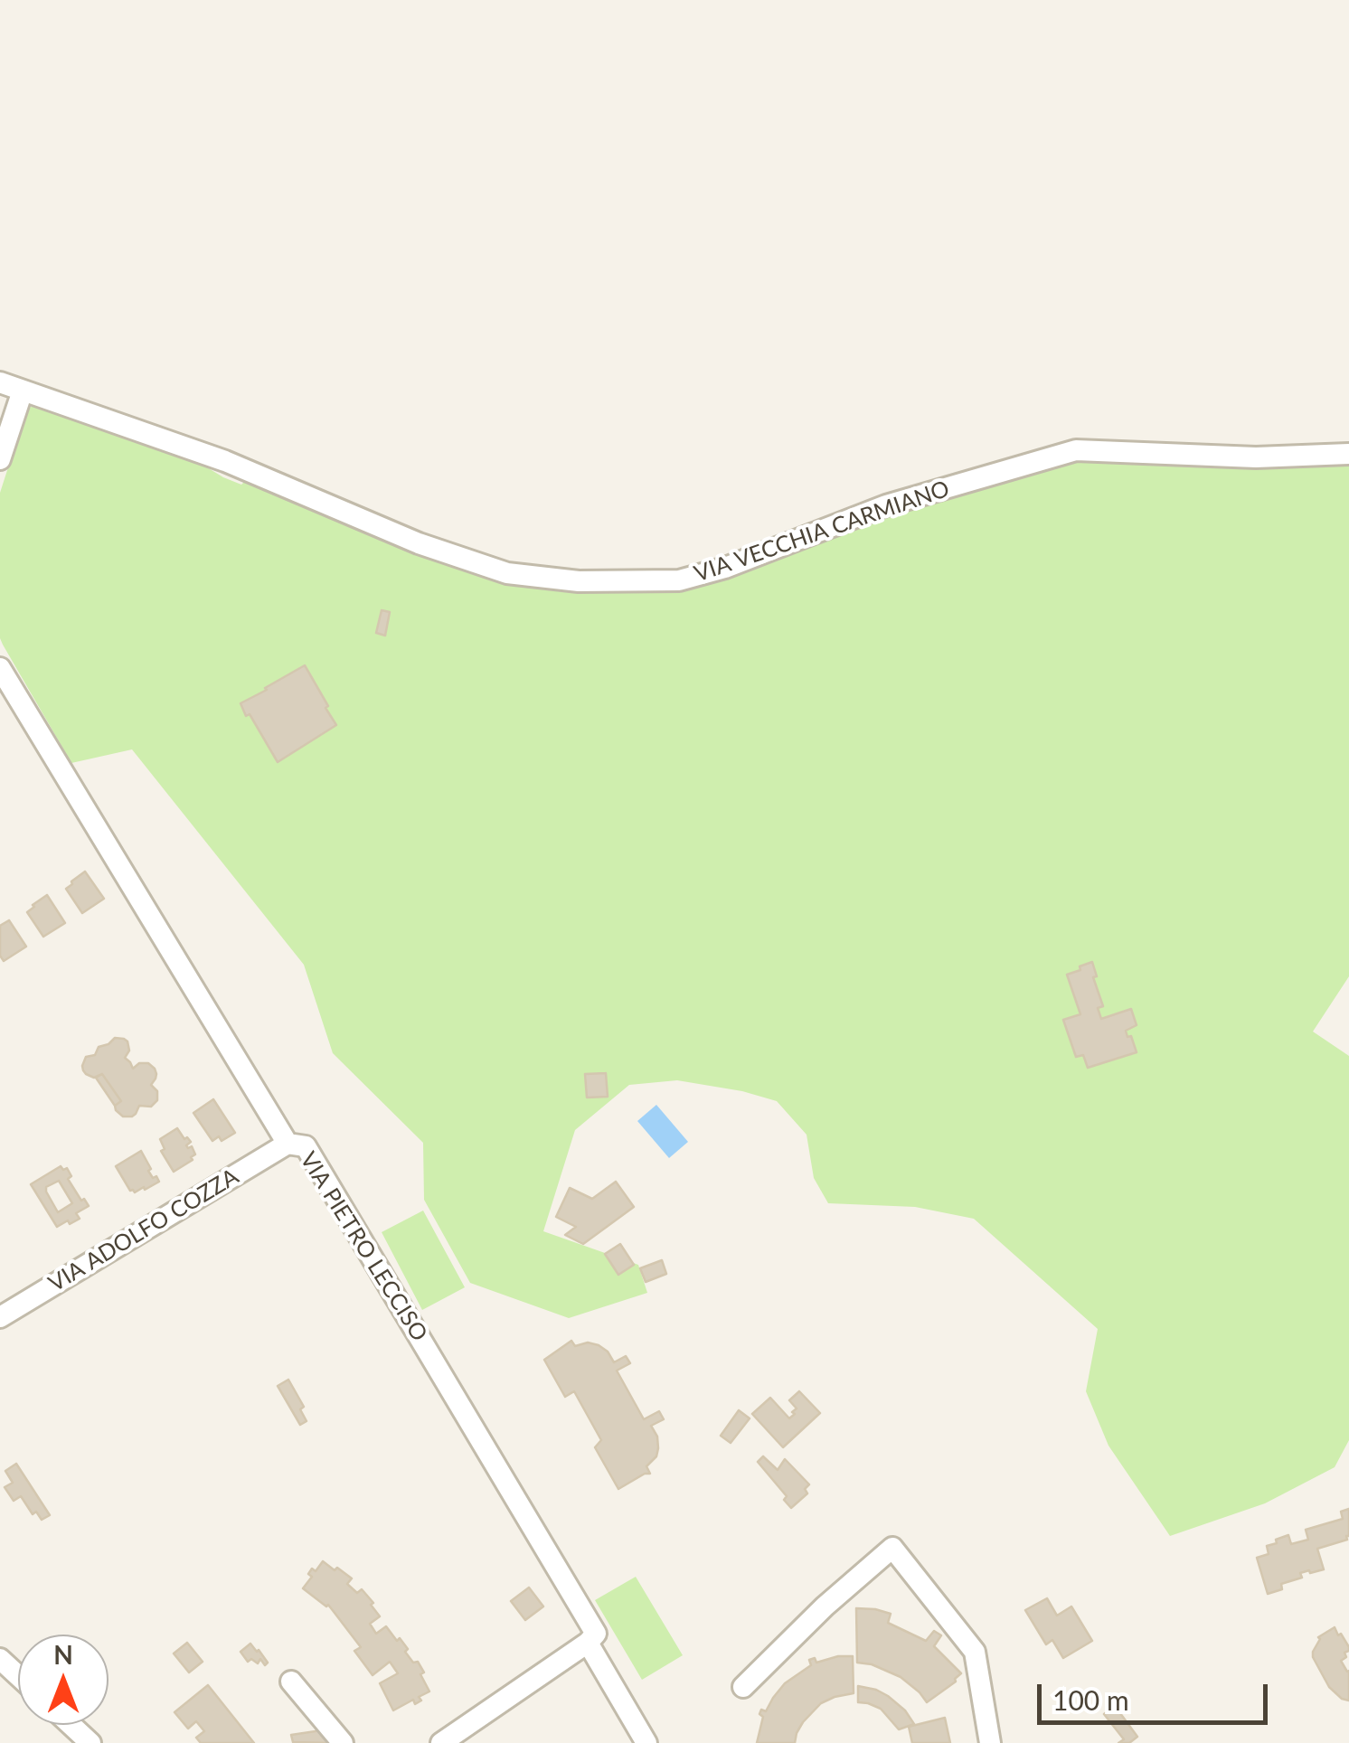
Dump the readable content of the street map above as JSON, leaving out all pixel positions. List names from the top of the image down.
{
  "streets": {
    "street": ["VIA VECCHIA CARMIANO", "VIA ADOLFO COZZA", "VIA PIETRO LECCISO"]
  },
  "crossings": [
    ["VIA ADOLFO COZZA", "VIA PIETRO LECCISO"]
  ],
  "scale_bar": "100 m",
  "north": "top"
}
